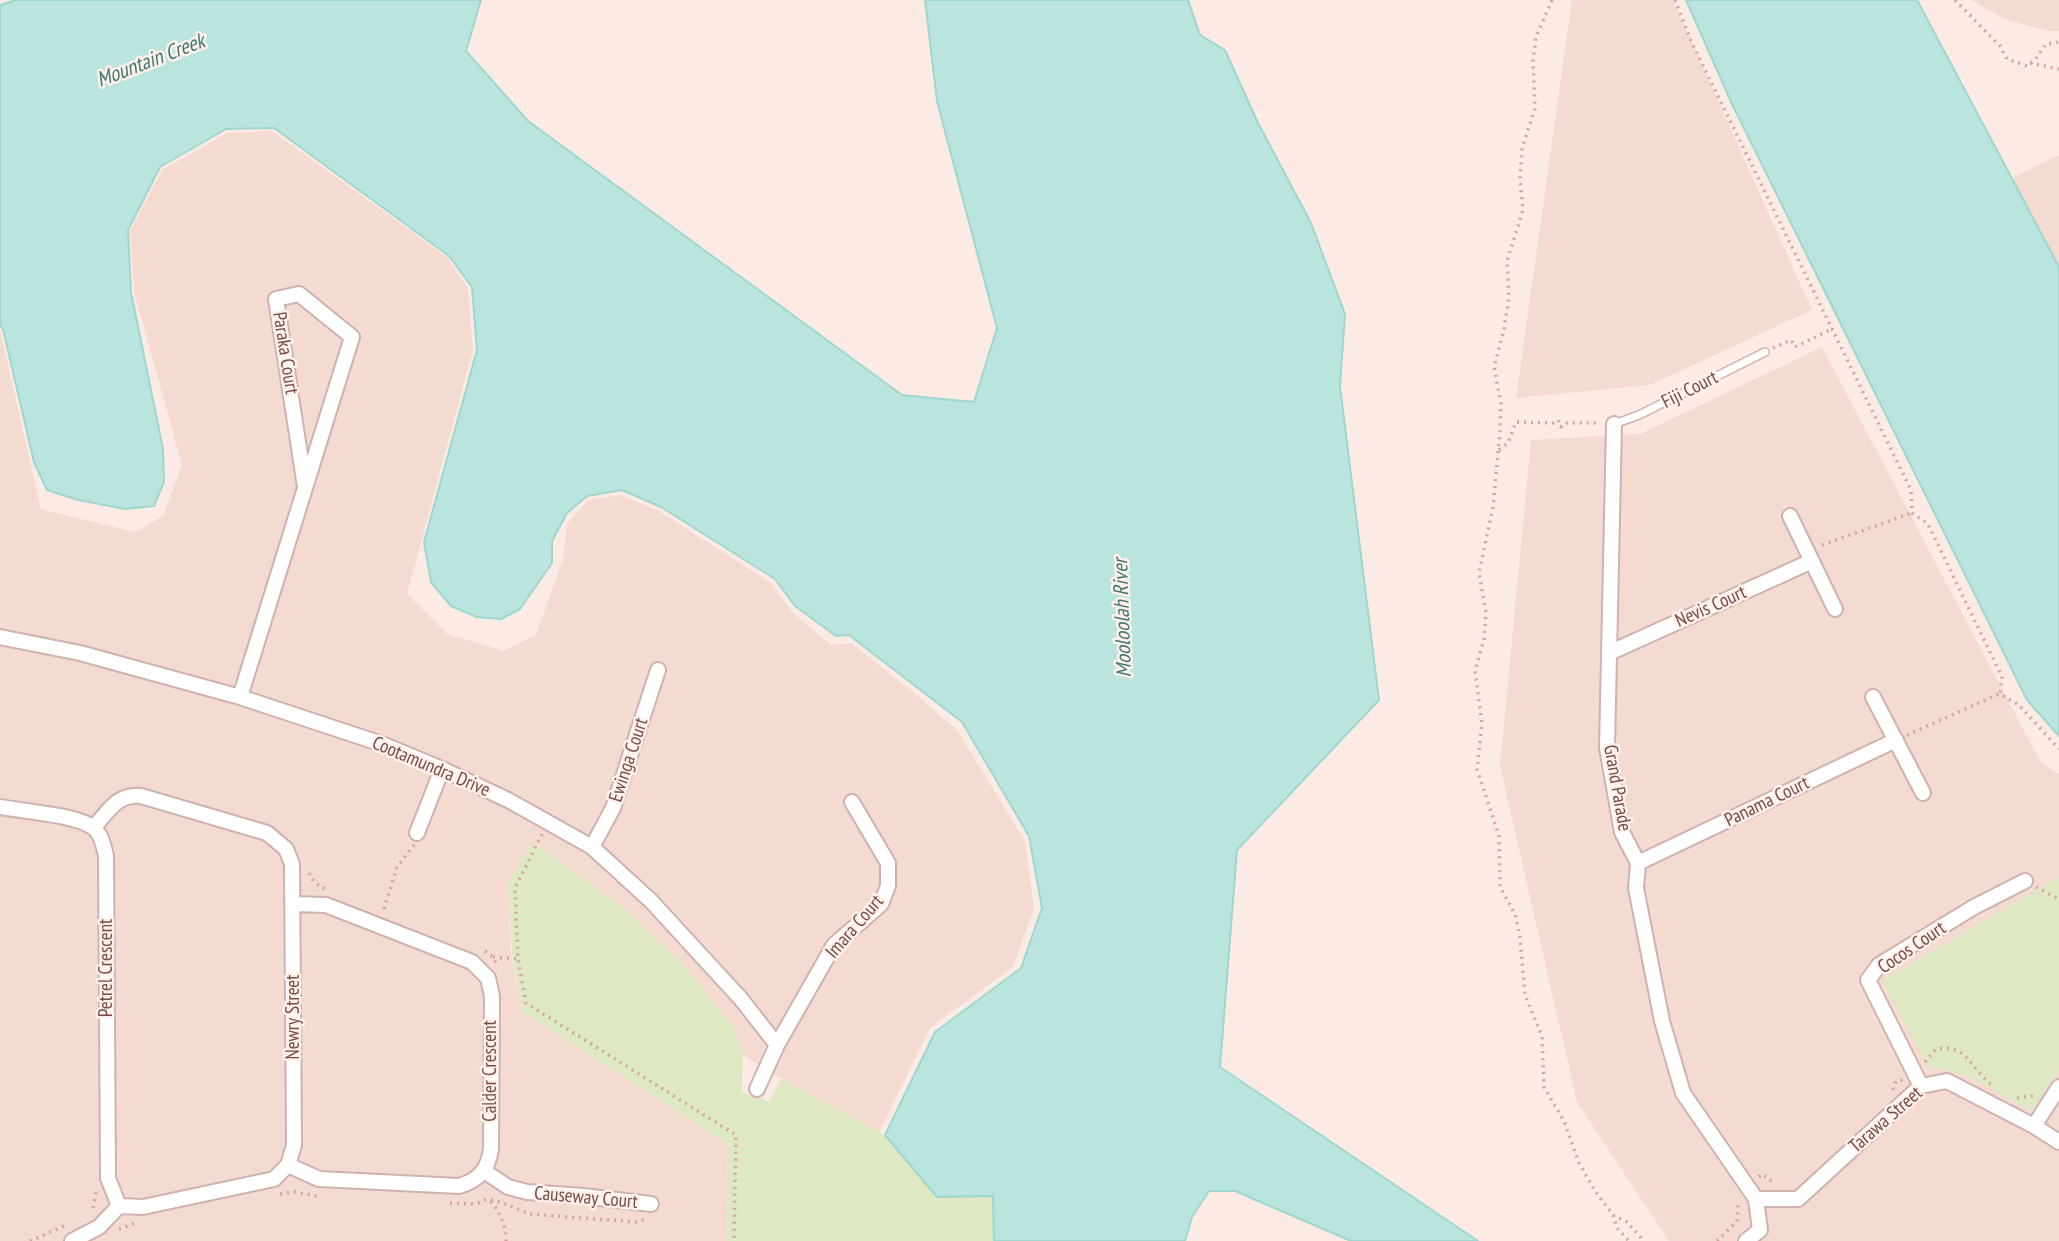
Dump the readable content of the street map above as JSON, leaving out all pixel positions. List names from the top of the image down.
{
  "streets": {
    "street": [
      "Paraka Court",
      "Nevis Court",
      "Ewinga Court",
      "Cootamundra Drive",
      "Grand Parade",
      "Panama Court",
      "Imara Court",
      "Cocos Court",
      "Petrel Crescent",
      "Newry Street",
      "Calder Crescent",
      "Tarawa Street",
      "Causeway Court"
    ],
    "lane": ["Fiji Court"]
  },
  "crossings": [
    ["Paraka Court", "Cootamundra Drive"],
    ["Fiji Court", "Grand Parade"],
    ["Nevis Court", "Grand Parade"],
    ["Ewinga Court", "Cootamundra Drive"],
    ["Cootamundra Drive", "Imara Court"],
    ["Grand Parade", "Panama Court"],
    ["Grand Parade", "Tarawa Street"],
    ["Cocos Court", "Tarawa Street"],
    ["Petrel Crescent", "Newry Street"],
    ["Newry Street", "Calder Crescent"],
    ["Calder Crescent", "Causeway Court"]
  ],
  "water": ["Mountain Creek", "Mooloolah River"]
}
